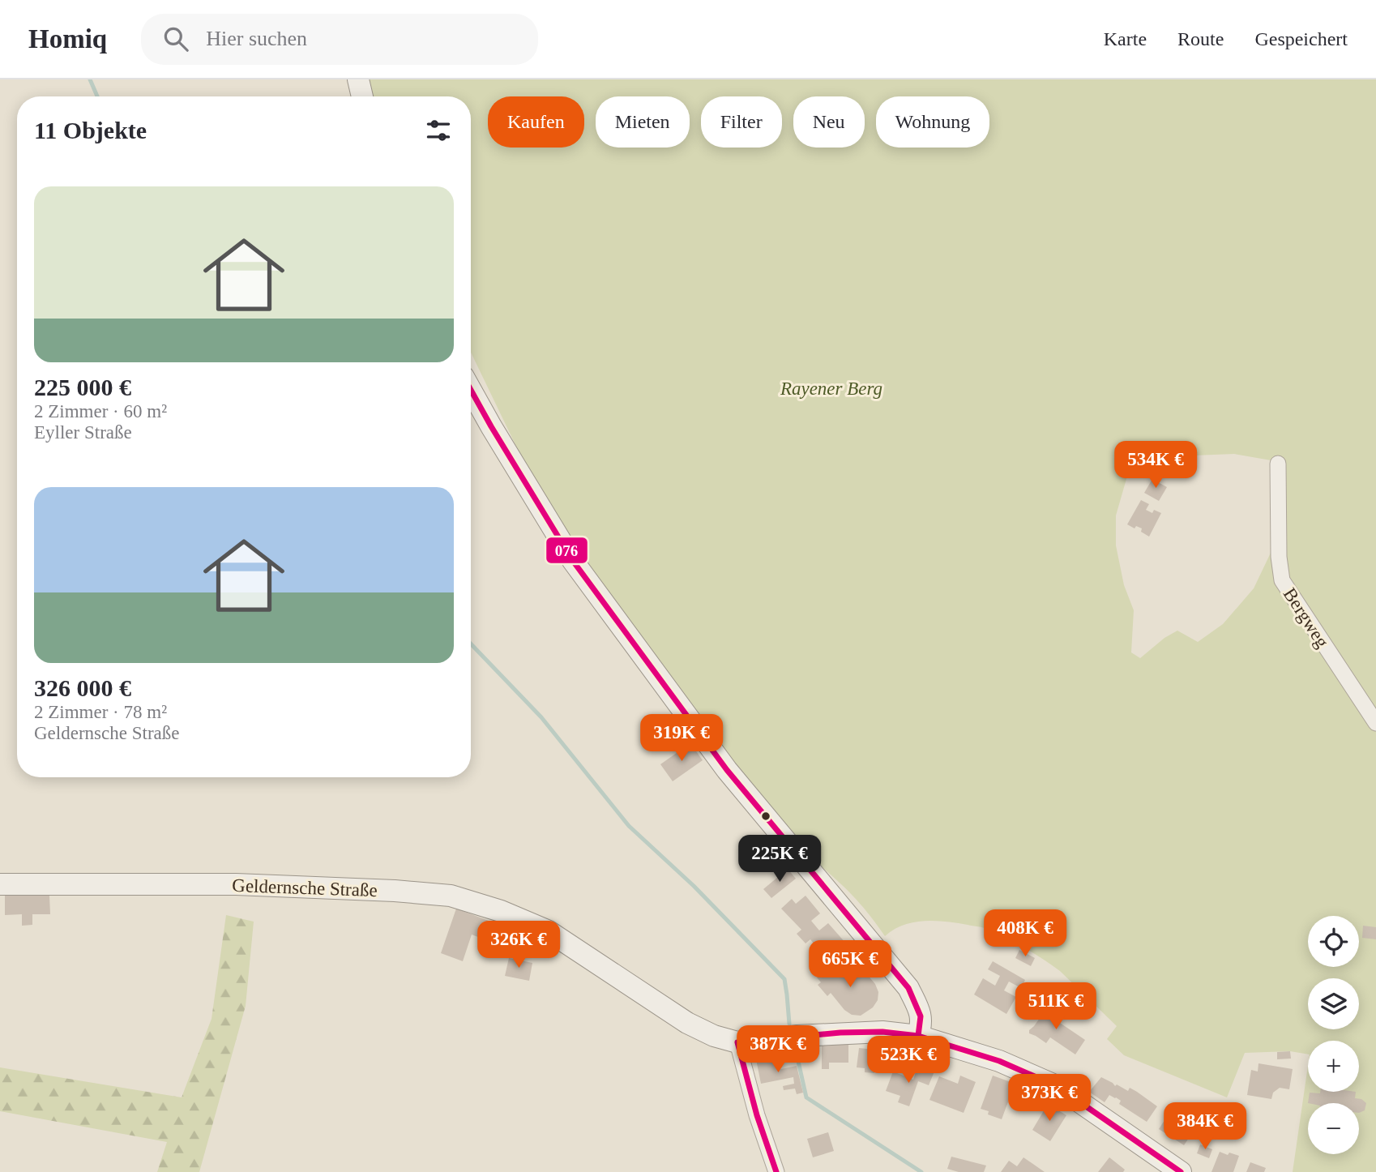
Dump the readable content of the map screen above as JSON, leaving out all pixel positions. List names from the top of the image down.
{
  "streets": {
    "main road": ["Geldernsche Straße"],
    "street": ["Bergweg"]
  },
  "parks": ["Rayener Berg"],
  "lines": ["transit line 076"],
  "page": {
    "header": "Homiq",
    "search": "Hier suchen",
    "nav": ["Karte", "Route", "Gespeichert"],
    "chip": [
      "Kaufen",
      "Mieten",
      "Filter",
      "Neu",
      "Wohnung"
    ],
    "heading": "11 Objekte",
    "list": [
      {
        "name": "225 000 €",
        "note": "2 Zimmer · 60 m² · Eyller Straße"
      },
      {
        "name": "326 000 €",
        "note": "2 Zimmer · 78 m² · Geldernsche Straße"
      }
    ],
    "price": [
      "534K €",
      "319K €",
      "225K €",
      "408K €",
      "326K €",
      "665K €",
      "511K €",
      "387K €",
      "523K €",
      "373K €",
      "384K €"
    ],
    "map_buttons": ["+", "−"]
  }
}
